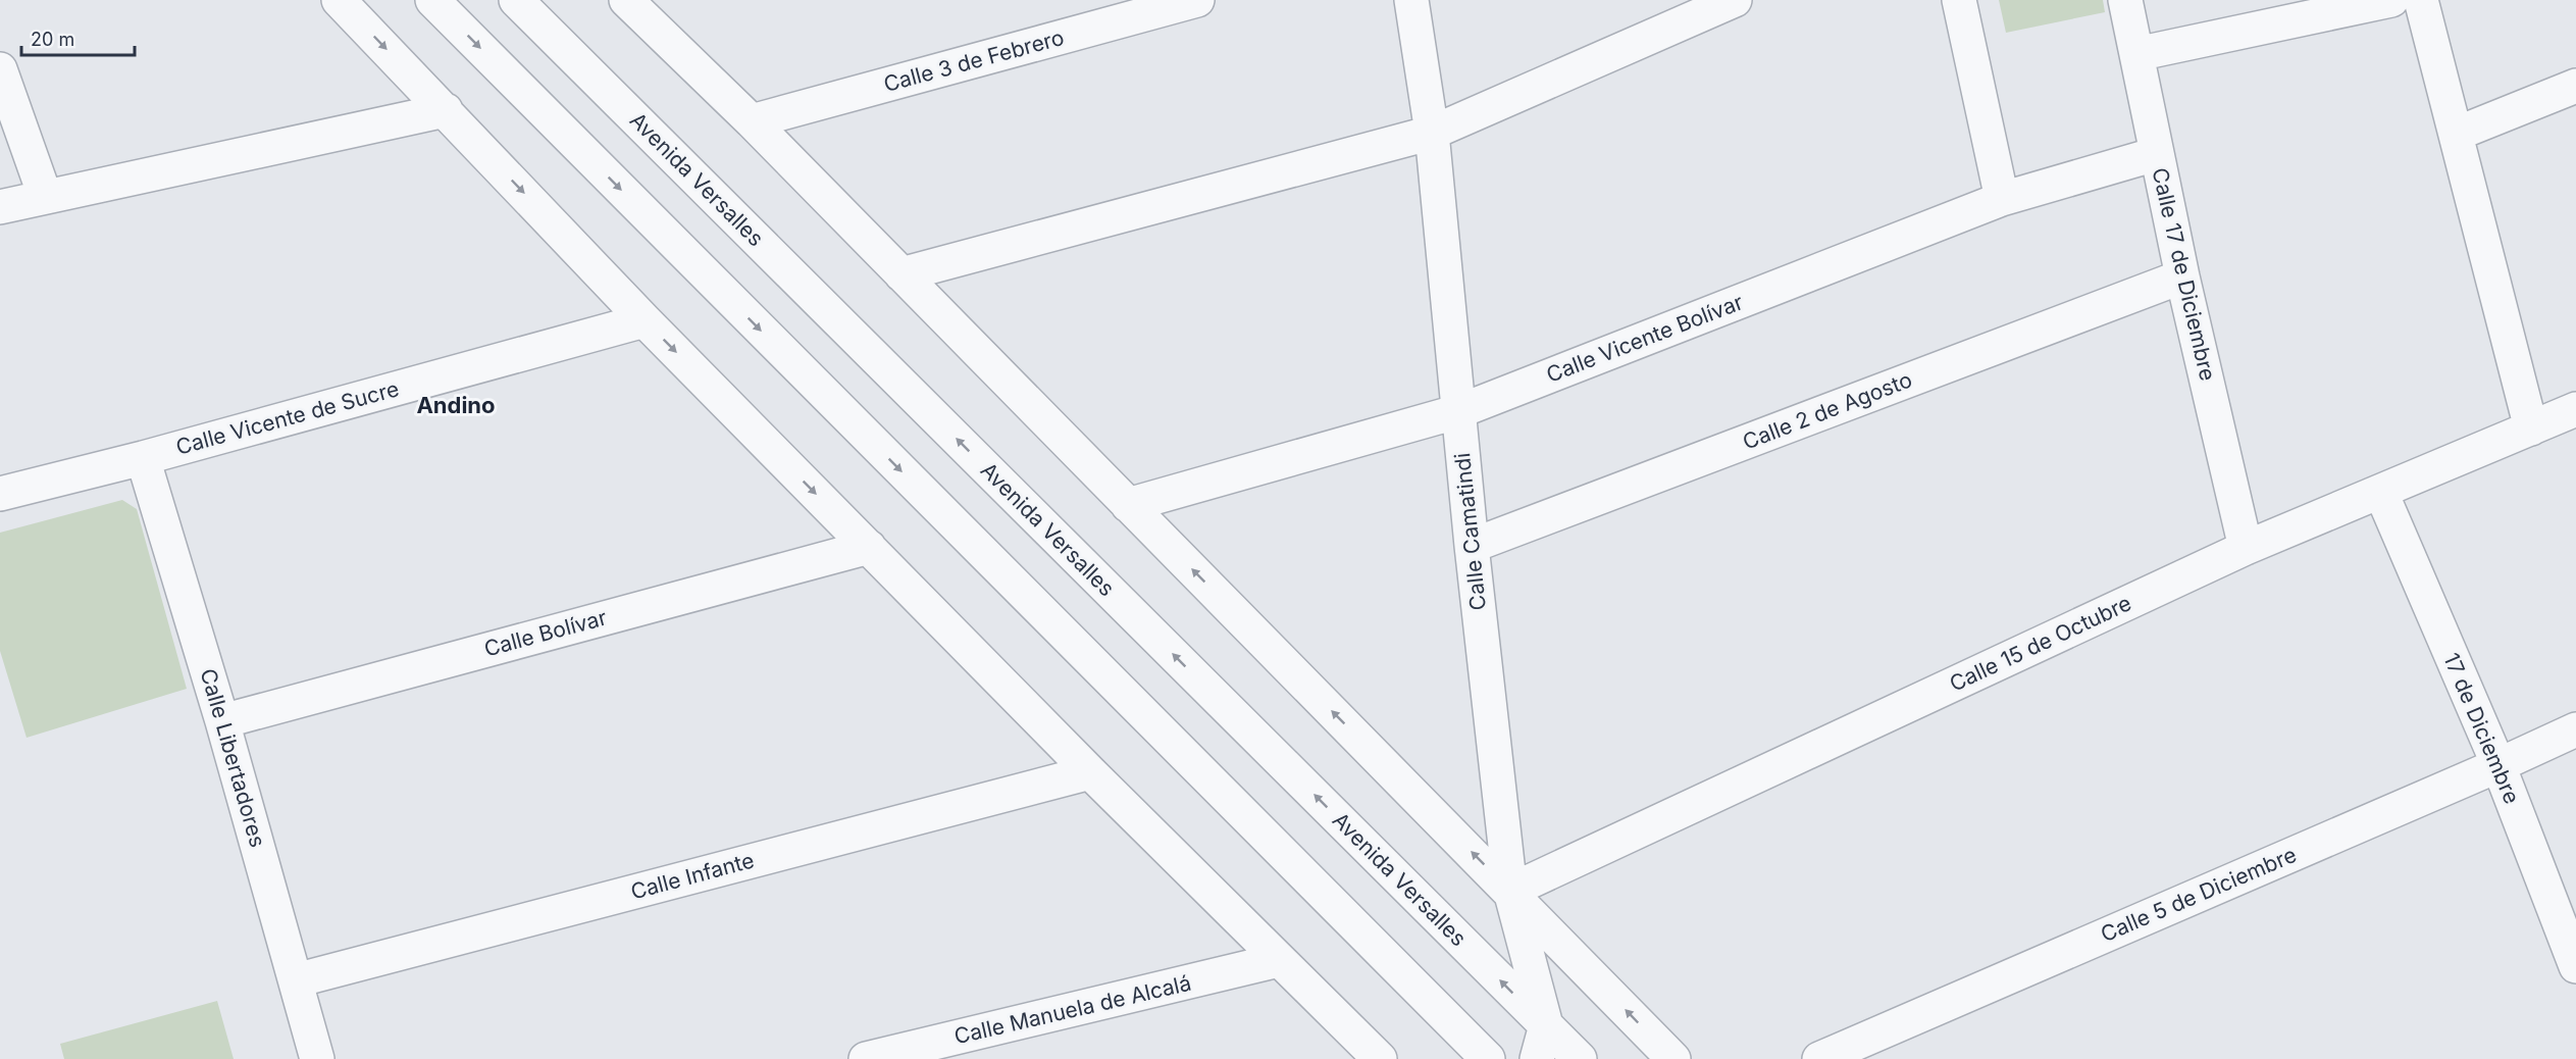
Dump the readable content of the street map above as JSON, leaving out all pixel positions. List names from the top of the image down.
{
  "streets": {
    "street": [
      "Calle 3 de Febrero",
      "Avenida Versalles",
      "Calle 17 de Diciembre",
      "Calle Vicente Bolívar",
      "Calle 2 de Agosto",
      "Calle Vicente de Sucre",
      "Calle Camatindi",
      "Calle Bolívar",
      "Calle 15 de Octubre",
      "17 de Diciembre",
      "Calle Libertadores",
      "Calle Infante",
      "Calle 5 de Diciembre",
      "Calle Manuela de Alcalá"
    ]
  },
  "crossings": [
    ["Avenida Versalles", "Calle Camatindi"],
    ["Calle 17 de Diciembre", "Calle Vicente Bolívar"],
    ["Calle 17 de Diciembre", "Calle 2 de Agosto"],
    ["Calle 17 de Diciembre", "Calle 15 de Octubre"],
    ["Calle Vicente Bolívar", "Calle Camatindi"],
    ["Calle 2 de Agosto", "Calle Camatindi"],
    ["Calle Vicente de Sucre", "Calle Libertadores"],
    ["Calle Camatindi", "Calle 15 de Octubre"],
    ["Calle Bolívar", "Calle Libertadores"],
    ["Calle 15 de Octubre", "17 de Diciembre"],
    ["17 de Diciembre", "Calle 5 de Diciembre"],
    ["Calle Libertadores", "Calle Infante"]
  ],
  "districts": ["Andino"],
  "scale_bar": "20 m"
}
